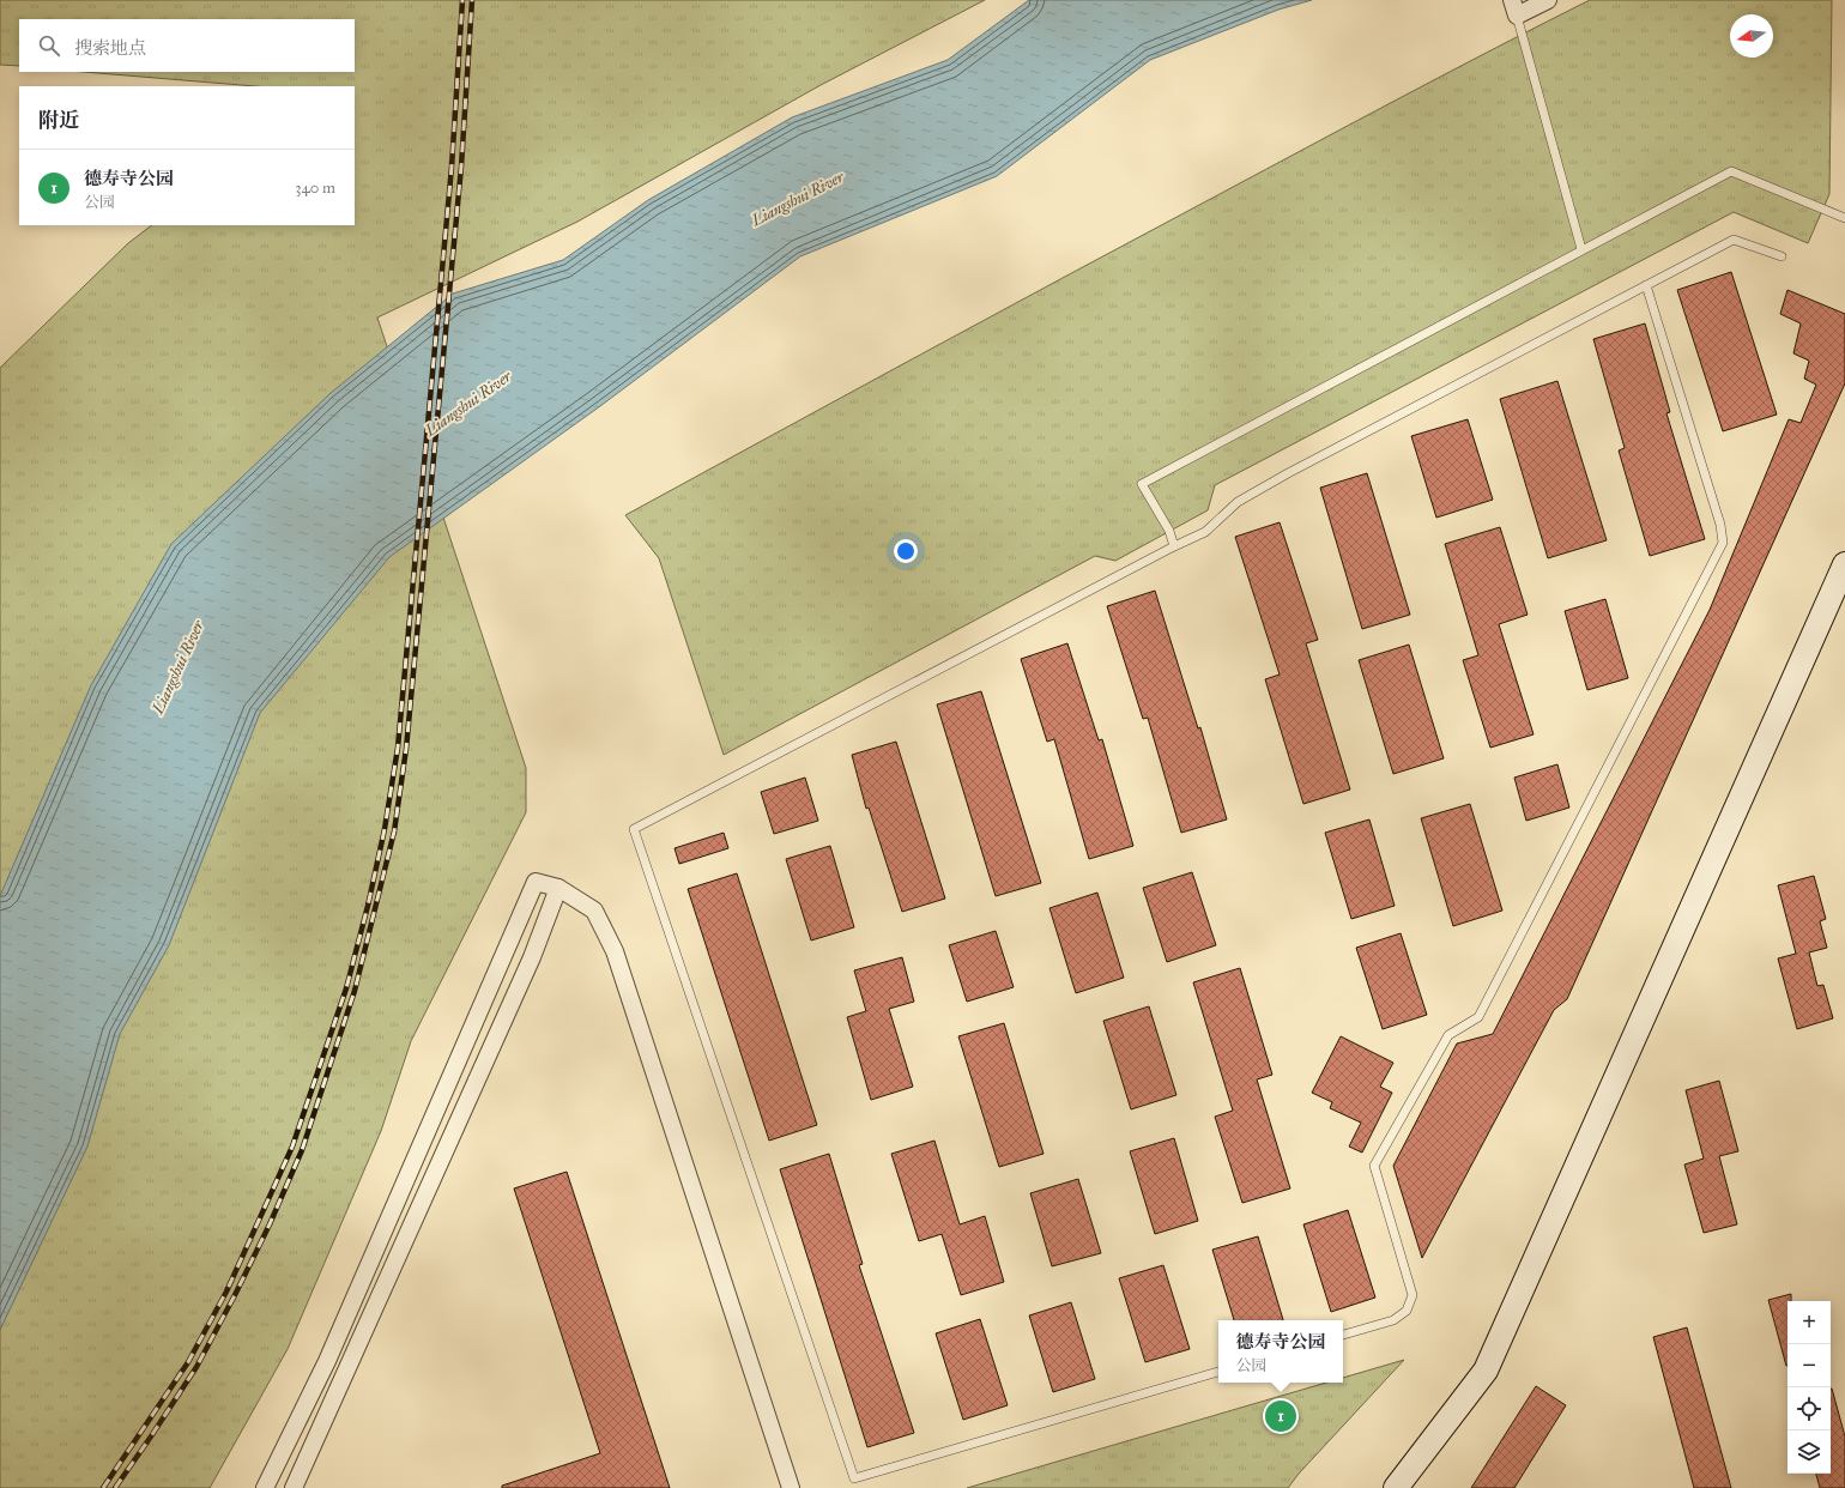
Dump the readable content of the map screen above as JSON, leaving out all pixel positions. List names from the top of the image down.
{
  "water": ["Liangshui River"],
  "north": "left",
  "page": {
    "search": "搜索地点",
    "heading": "附近",
    "list": [
      {
        "mark": "1",
        "name": "德寿寺公园",
        "note": "公园",
        "value": "340 m"
      }
    ],
    "map_buttons": ["+", "−"],
    "popup": ["德寿寺公园", "公园"],
    "pins": "1"
  }
}
